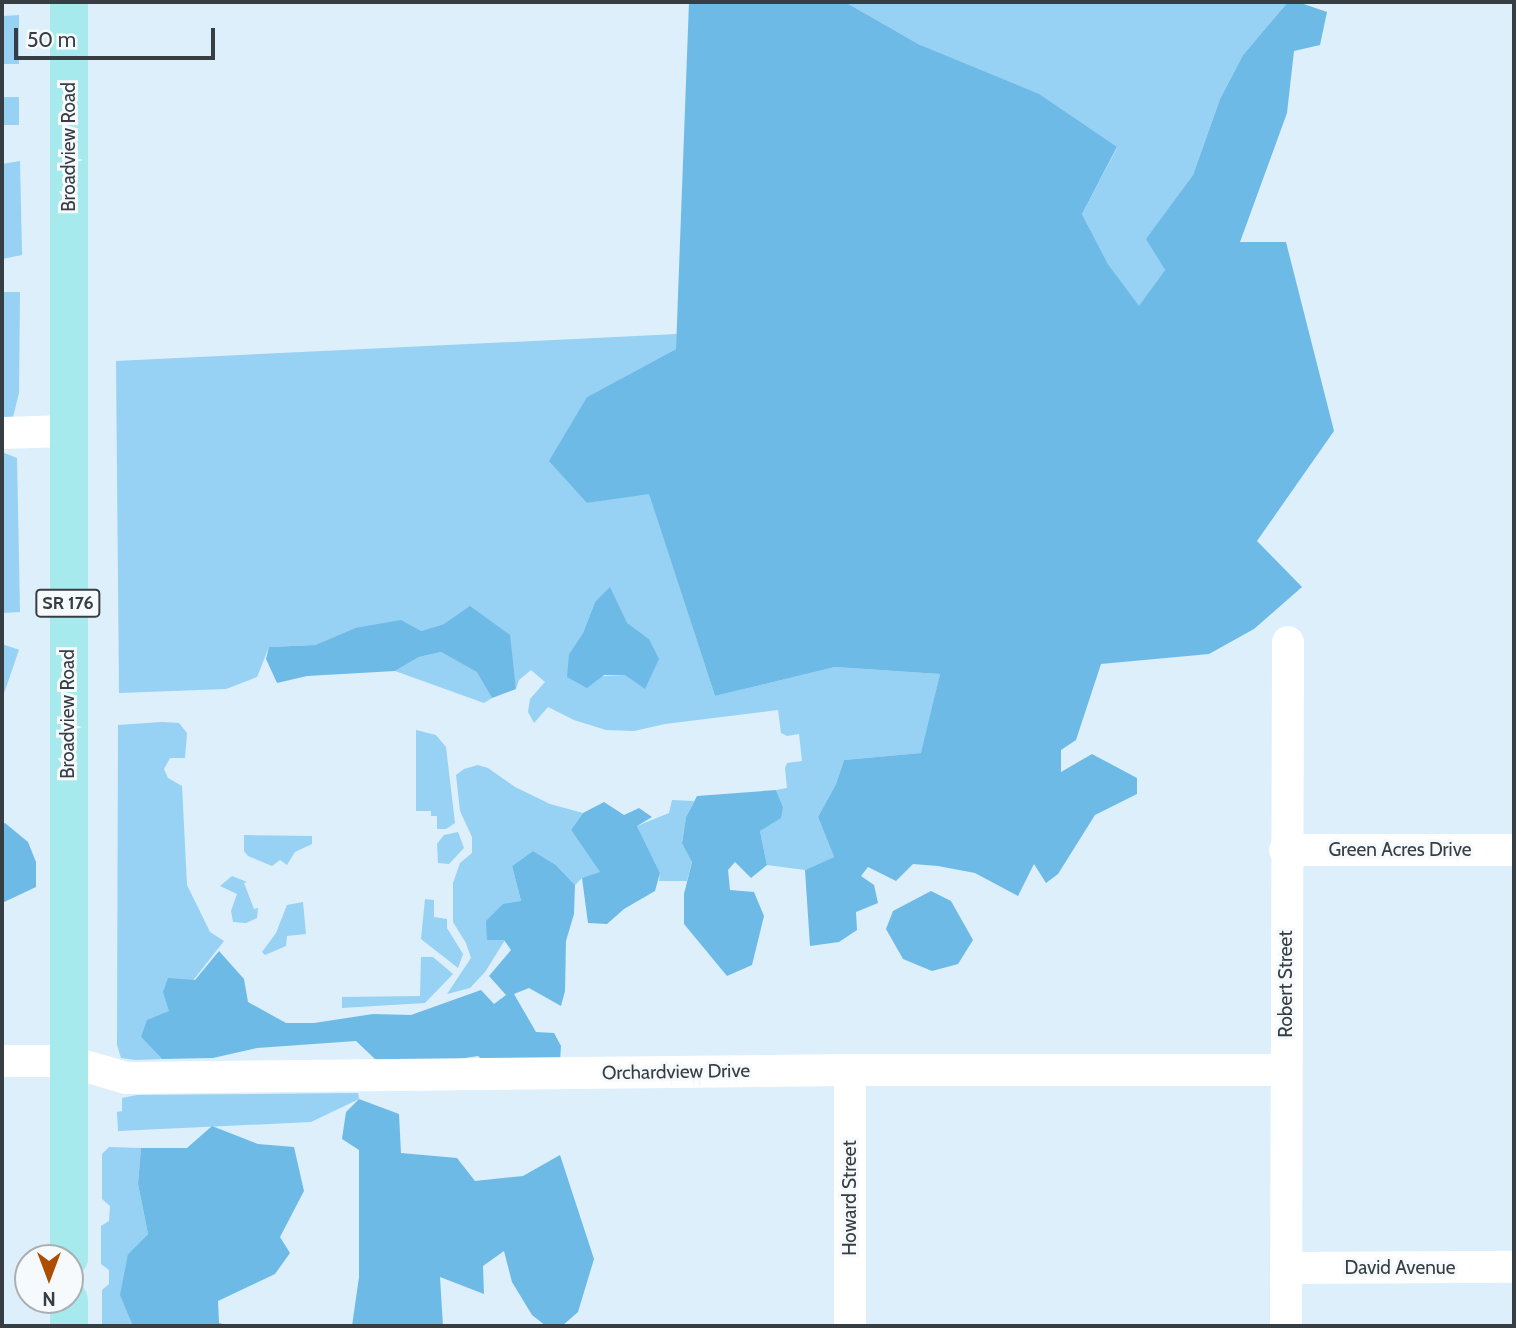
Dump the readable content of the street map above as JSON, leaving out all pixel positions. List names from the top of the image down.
{
  "streets": {
    "main road": ["Broadview Road", "SR 176"],
    "street": [
      "Green Acres Drive",
      "Robert Street",
      "Orchardview Drive",
      "Howard Street",
      "David Avenue"
    ]
  },
  "crossings": [
    ["Broadview Road", "Orchardview Drive"],
    ["Green Acres Drive", "Robert Street"],
    ["Robert Street", "Orchardview Drive"],
    ["Robert Street", "David Avenue"],
    ["Orchardview Drive", "Howard Street"]
  ],
  "scale_bar": "50 m",
  "north": "bottom"
}
